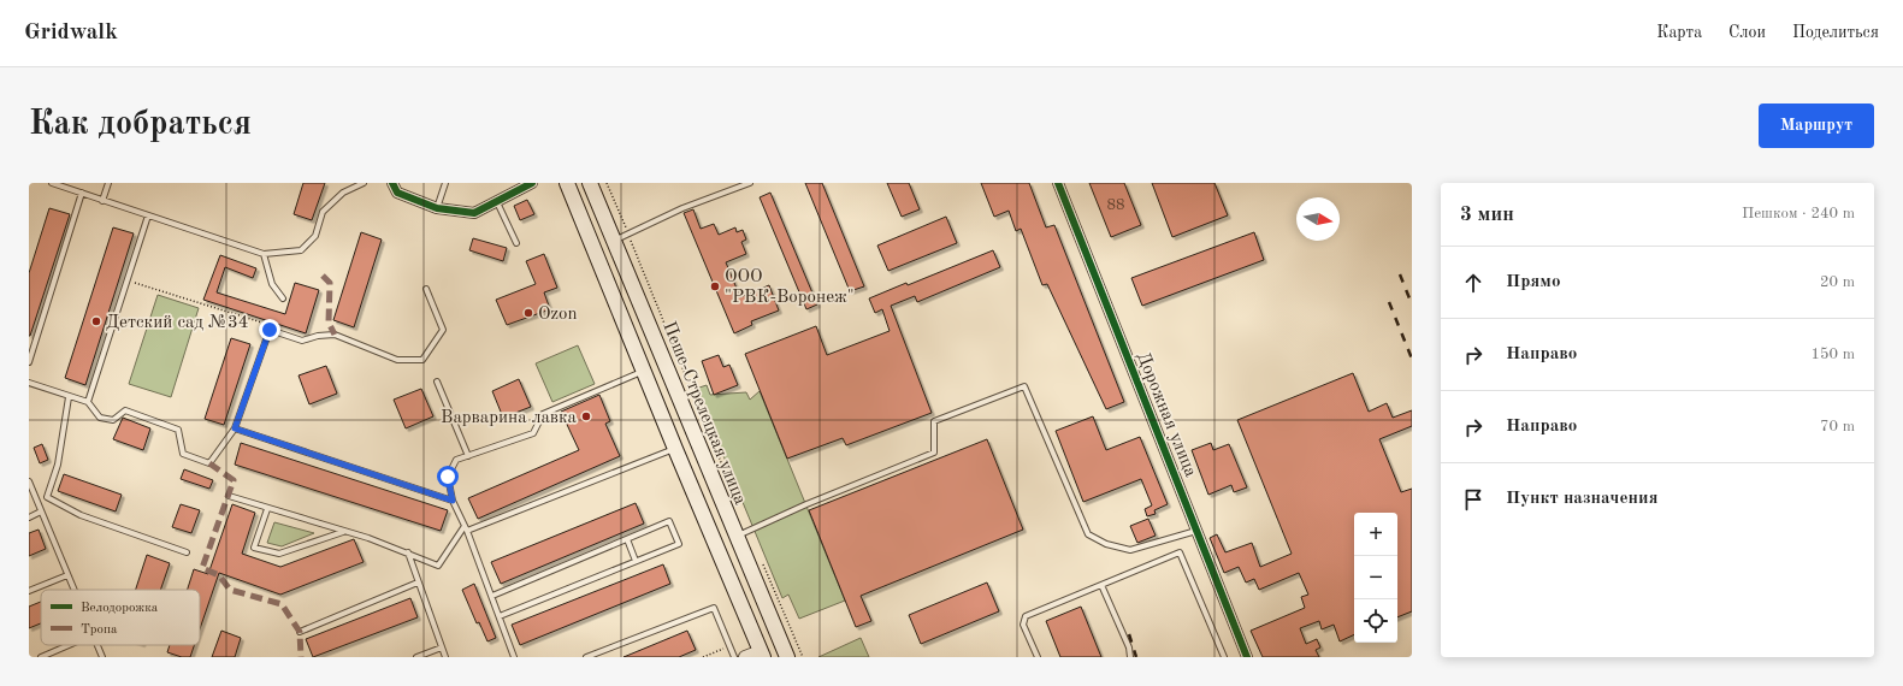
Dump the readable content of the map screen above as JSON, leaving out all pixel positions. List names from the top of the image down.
{
  "streets": {
    "main road": ["Пеше-Стрелецкая улица"],
    "street": ["Дорожная улица"]
  },
  "places": [
    "ООО \"РВК-Воронеж\"",
    "Ozon",
    "Детский сад №34",
    "Варварина лавка"
  ],
  "house_numbers": ["88"],
  "legend": ["Велодорожка", "Тропа"],
  "north": "right",
  "page": {
    "header": "Gridwalk",
    "nav": ["Карта", "Слои", "Поделиться"],
    "buttons": "Маршрут",
    "title": "Как добраться",
    "heading": ["3 мин", "Пешком · 240 m"],
    "list": [
      ["Прямо", "20 m"],
      ["Направо", "150 m"],
      ["Направо", "70 m"],
      "Пункт назначения"
    ],
    "map_buttons": ["+", "−"]
  }
}
